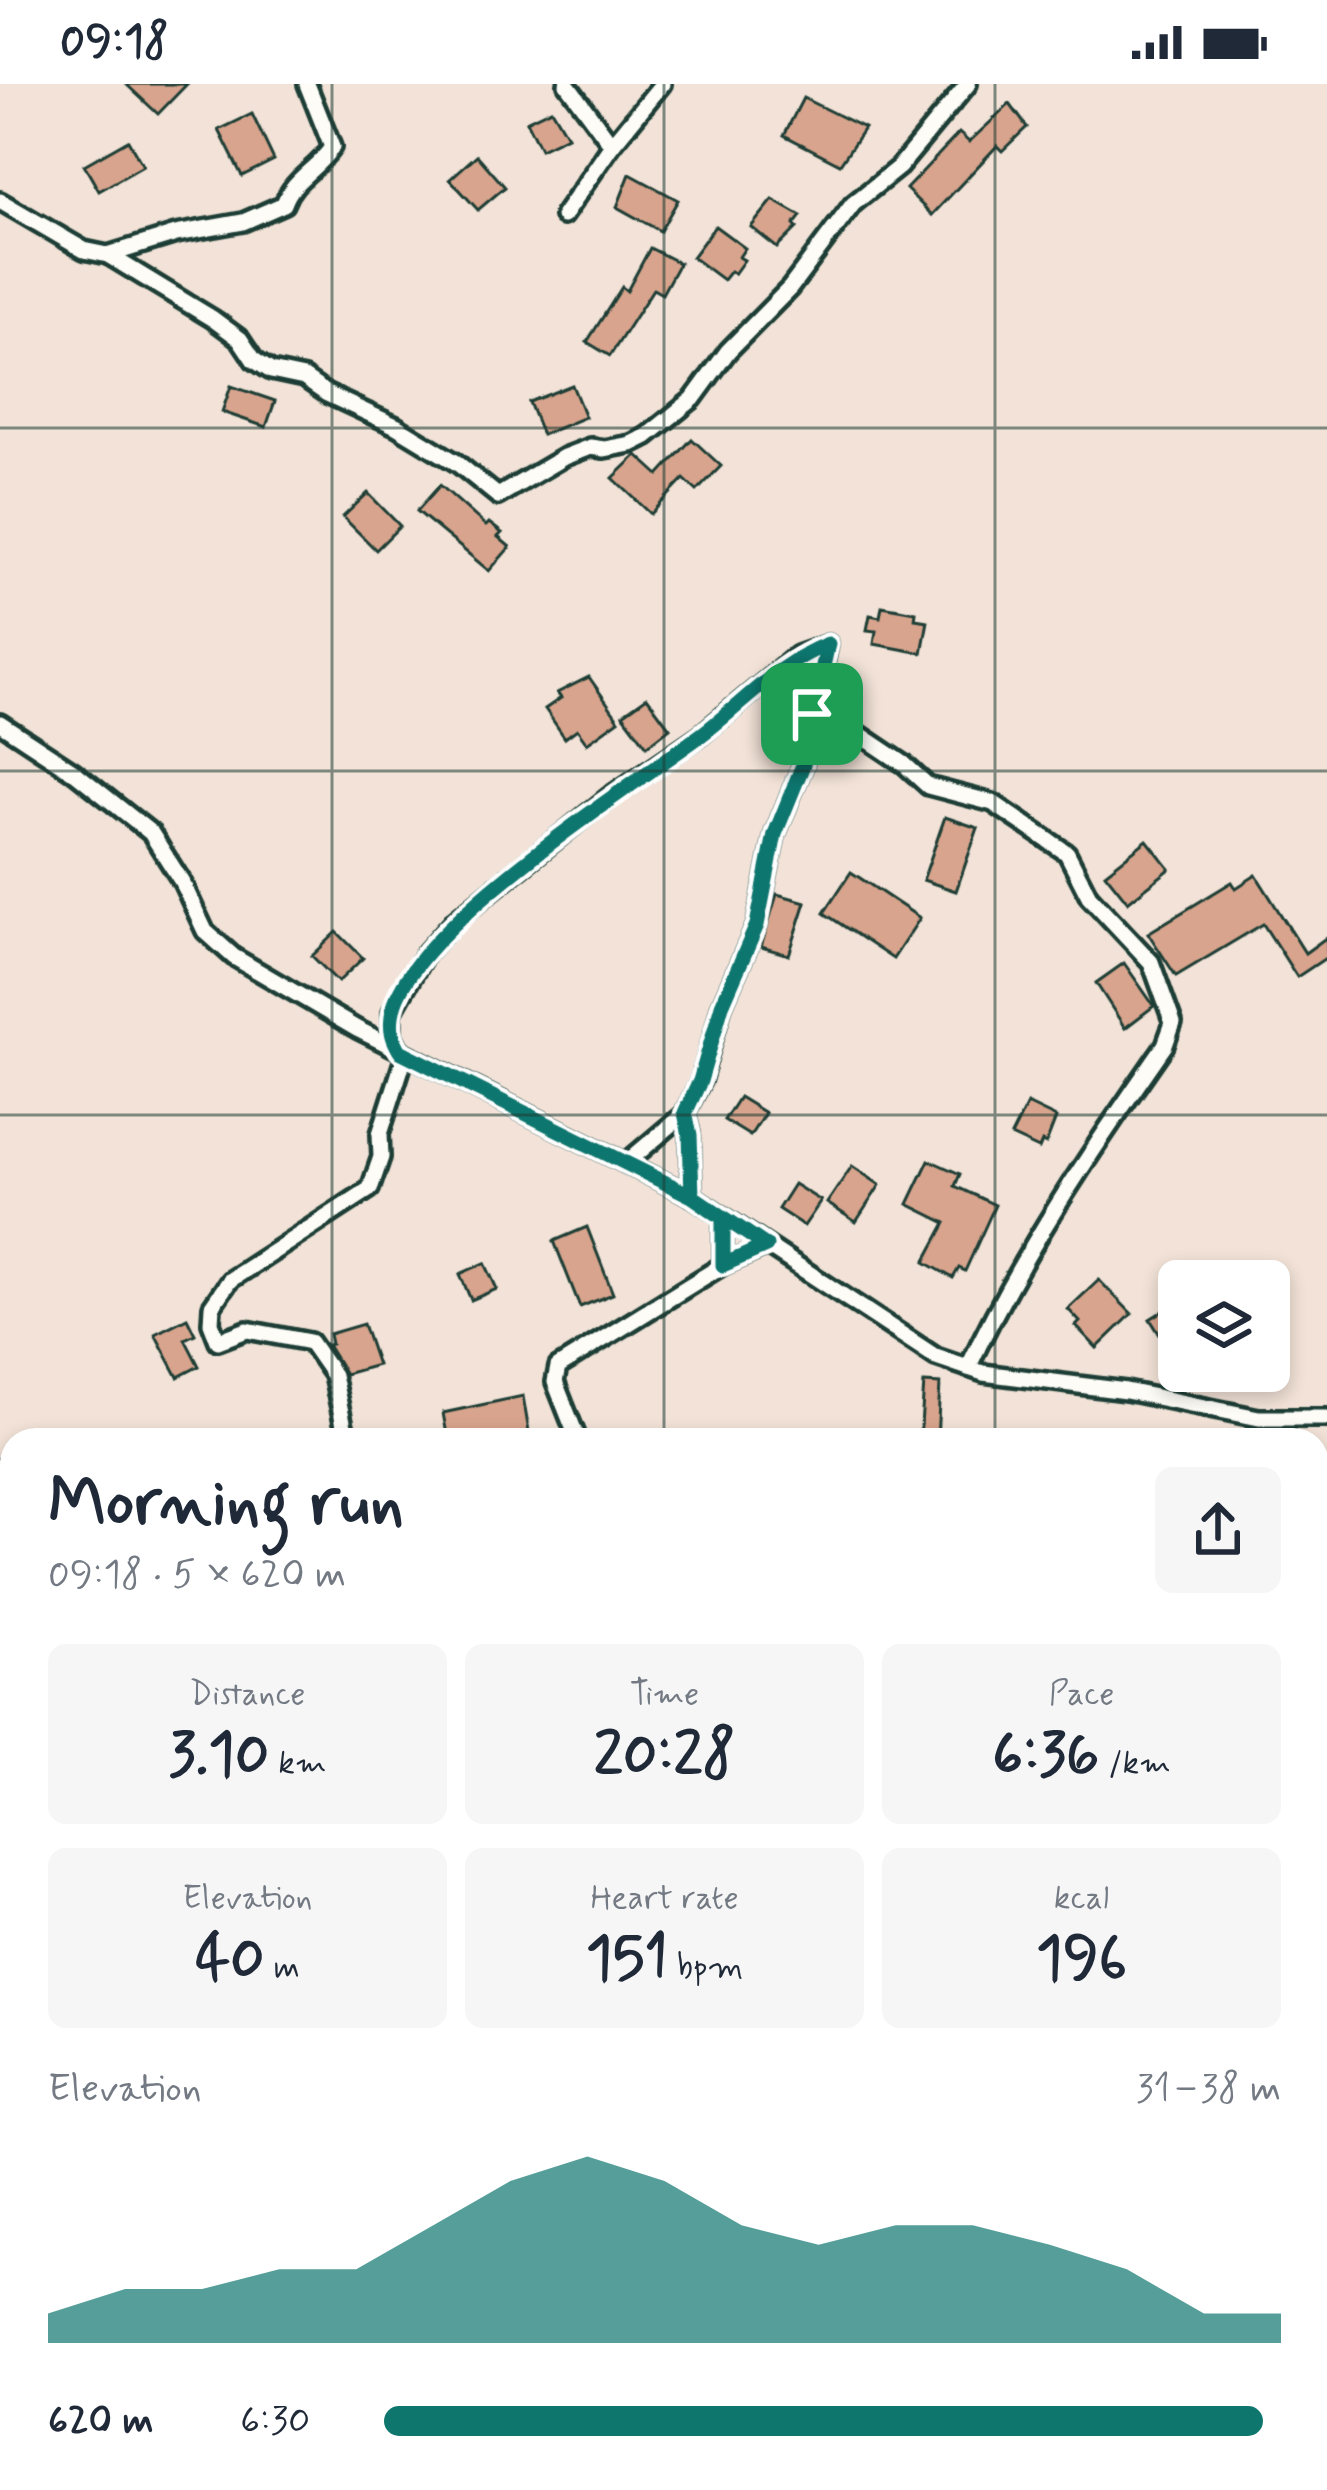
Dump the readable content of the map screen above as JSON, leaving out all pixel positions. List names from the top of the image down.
{
  "page": {
    "status": "09:18",
    "heading": ["Morning run", "09:18 · 5 × 620 m"],
    "stats": [
      ["Distance", "3.10 km"],
      ["Time", "20:28"],
      ["Pace", "6:36 /km"],
      ["Elevation", "40 m"],
      ["Heart rate", "151 bpm"],
      ["kcal", "196"]
    ],
    "chart": ["Elevation", "31–38 m"],
    "list": [
      {
        "name": "620 m",
        "note": "6:30"
      }
    ]
  }
}
